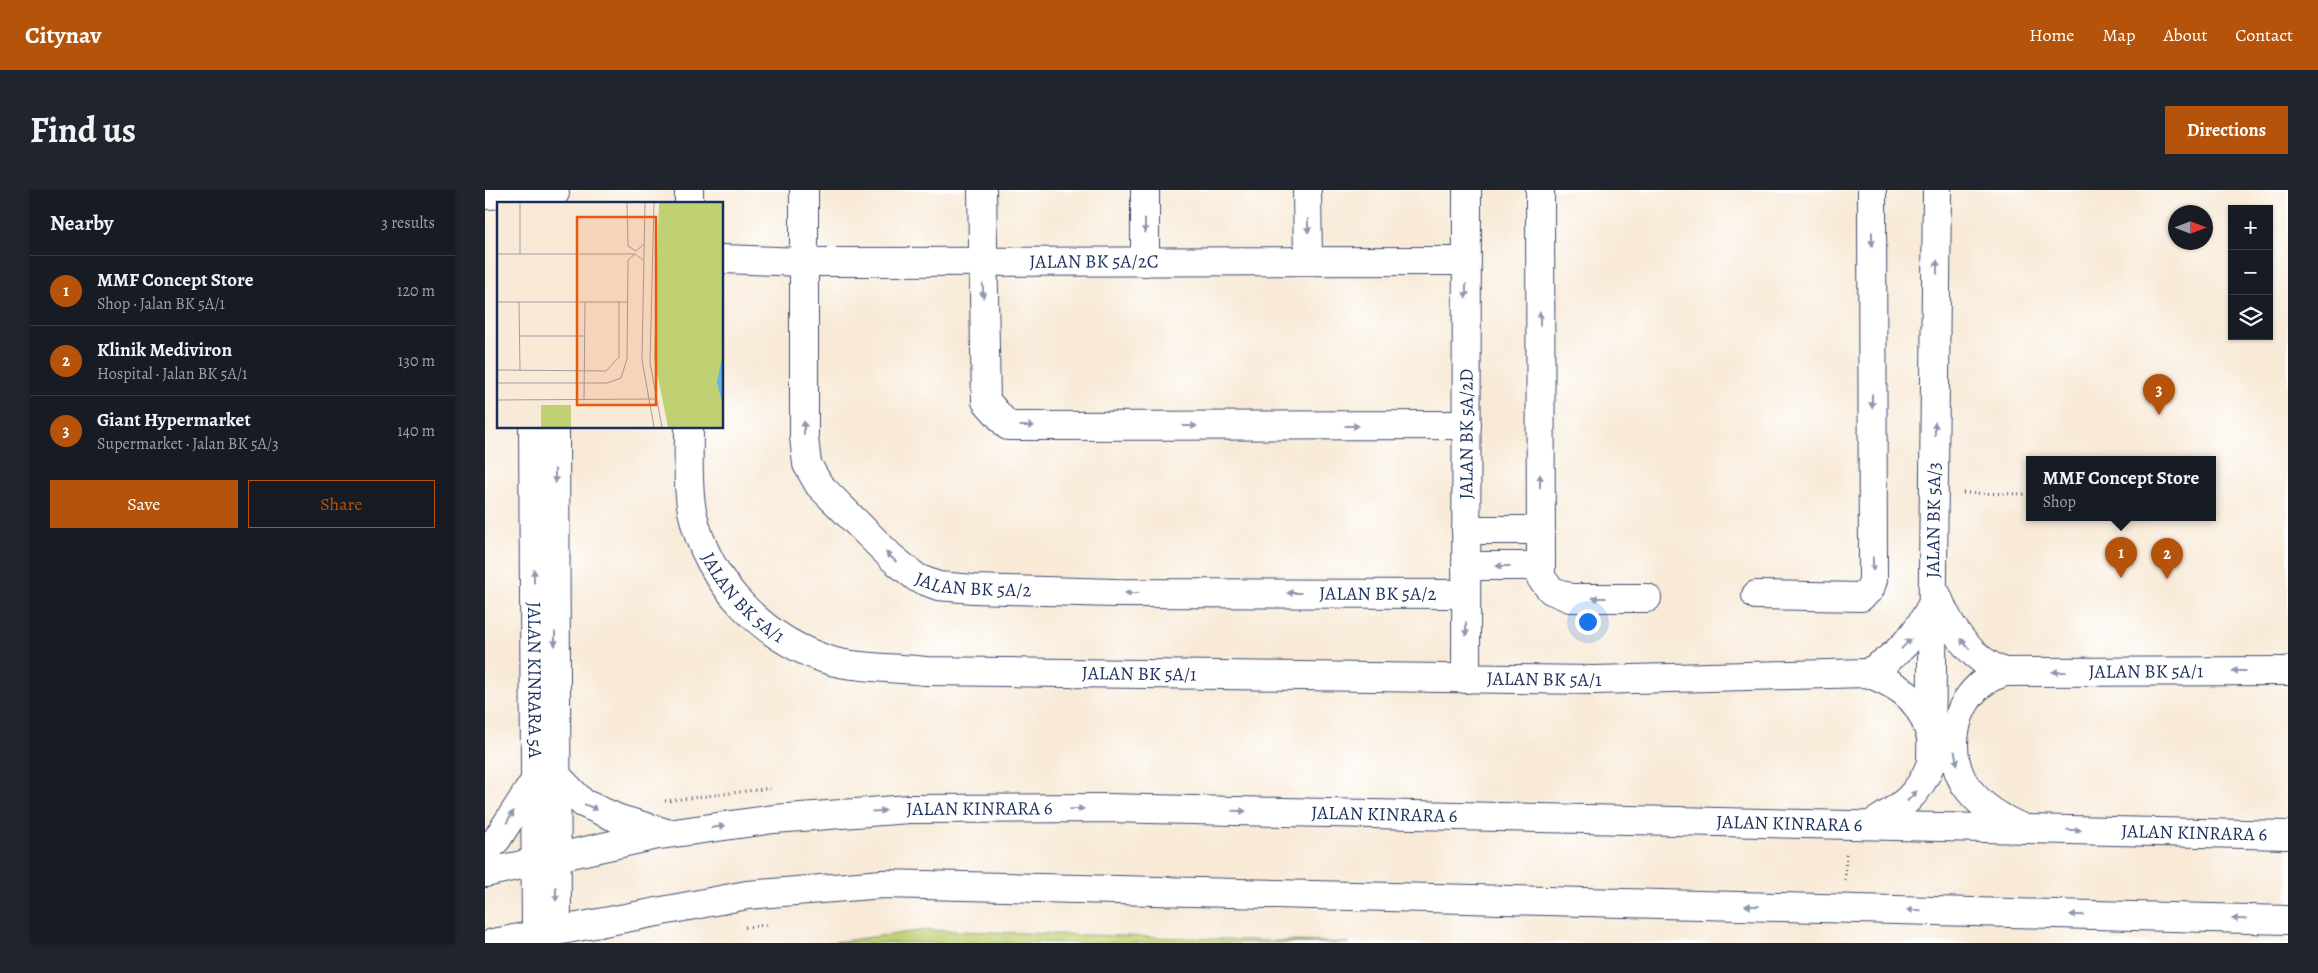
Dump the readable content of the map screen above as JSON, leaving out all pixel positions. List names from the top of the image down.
{
  "streets": {
    "street": [
      "JALAN BK 5A/2C",
      "JALAN BK 5A/2D",
      "JALAN BK 5A/3",
      "JALAN BK 5A/2",
      "JALAN BK 5A/1",
      "JALAN KINRARA 5A",
      "JALAN KINRARA 6"
    ]
  },
  "crossings": [
    ["JALAN BK 5A/2C", "JALAN BK 5A/2D"],
    ["JALAN BK 5A/2C", "JALAN BK 5A/2"],
    ["JALAN BK 5A/2D", "JALAN BK 5A/2"],
    ["JALAN BK 5A/2D", "JALAN BK 5A/1"],
    ["JALAN BK 5A/3", "JALAN BK 5A/1"],
    ["JALAN BK 5A/3", "JALAN KINRARA 6"],
    ["JALAN BK 5A/1", "JALAN KINRARA 6"],
    ["JALAN KINRARA 5A", "JALAN KINRARA 6"]
  ],
  "one_way": ["JALAN BK 5A/3", "JALAN BK 5A/2"],
  "north": "right",
  "page": {
    "header": "Citynav",
    "nav": [
      "Home",
      "Map",
      "About",
      "Contact"
    ],
    "title": "Find us",
    "buttons": [
      "Directions",
      ["Save", "Share"]
    ],
    "heading": ["Nearby", "3 results"],
    "map_buttons": ["+", "−"],
    "list": [
      {
        "mark": "1",
        "name": "MMF Concept Store",
        "note": "Shop · Jalan BK 5A/1",
        "value": "120 m"
      },
      {
        "mark": "2",
        "name": "Klinik Mediviron",
        "note": "Hospital · Jalan BK 5A/1",
        "value": "130 m"
      },
      {
        "mark": "3",
        "name": "Giant Hypermarket",
        "note": "Supermarket · Jalan BK 5A/3",
        "value": "140 m"
      }
    ],
    "pins": ["3", "1", "2"],
    "popup": ["MMF Concept Store", "Shop"]
  }
}
